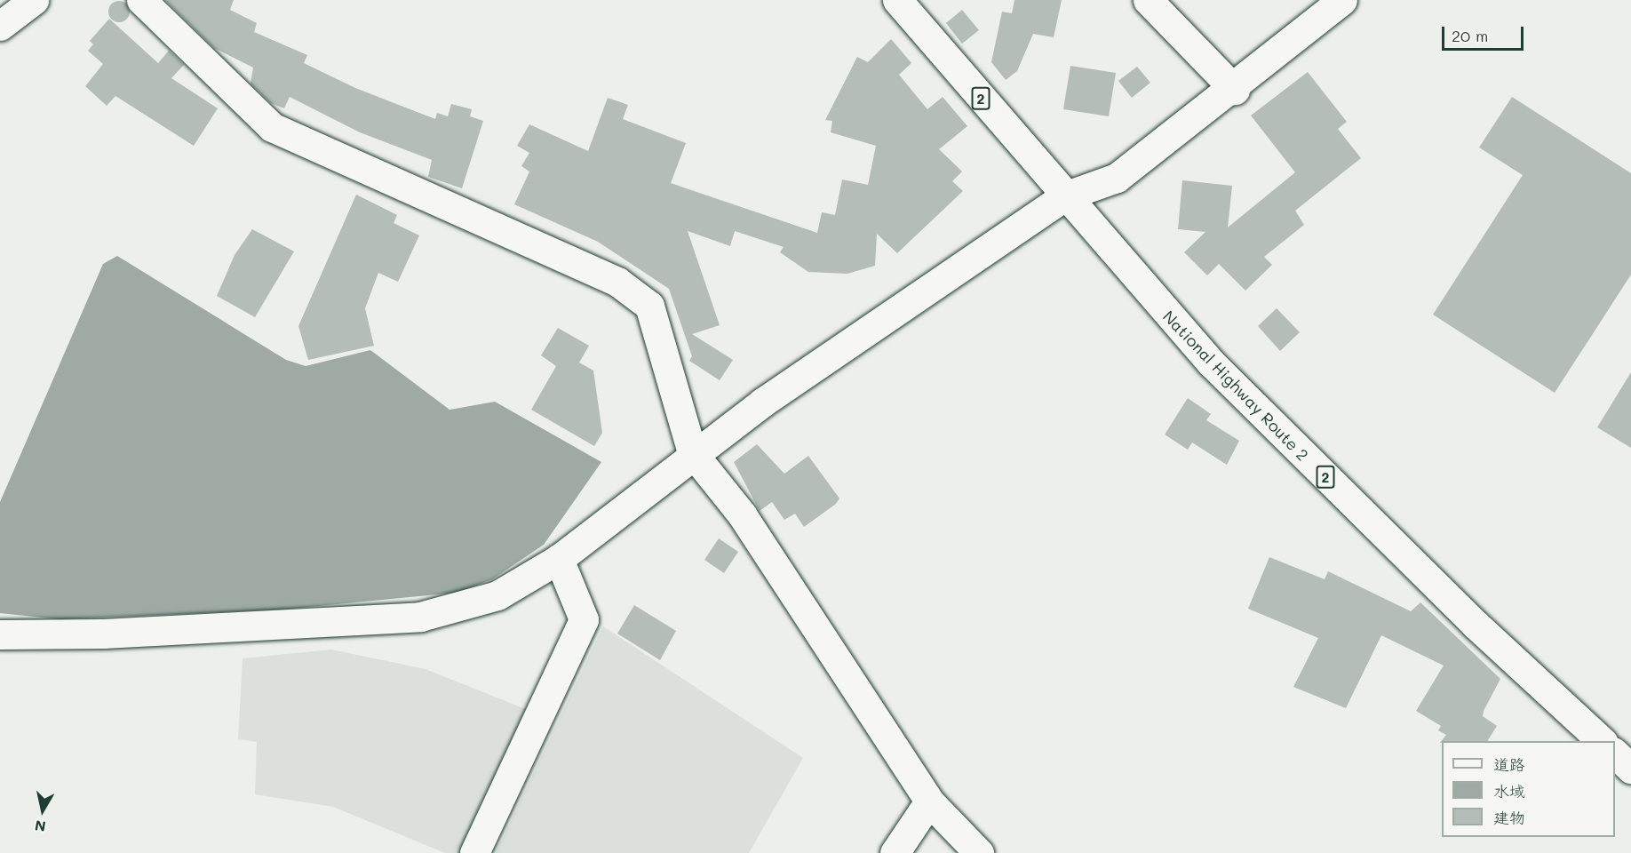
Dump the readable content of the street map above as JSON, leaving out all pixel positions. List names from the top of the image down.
{
  "streets": {
    "main road": ["2", "National Highway Route 2"]
  },
  "legend": ["道路", "水域", "建物"],
  "scale_bar": "20 m",
  "north": "bottom"
}
